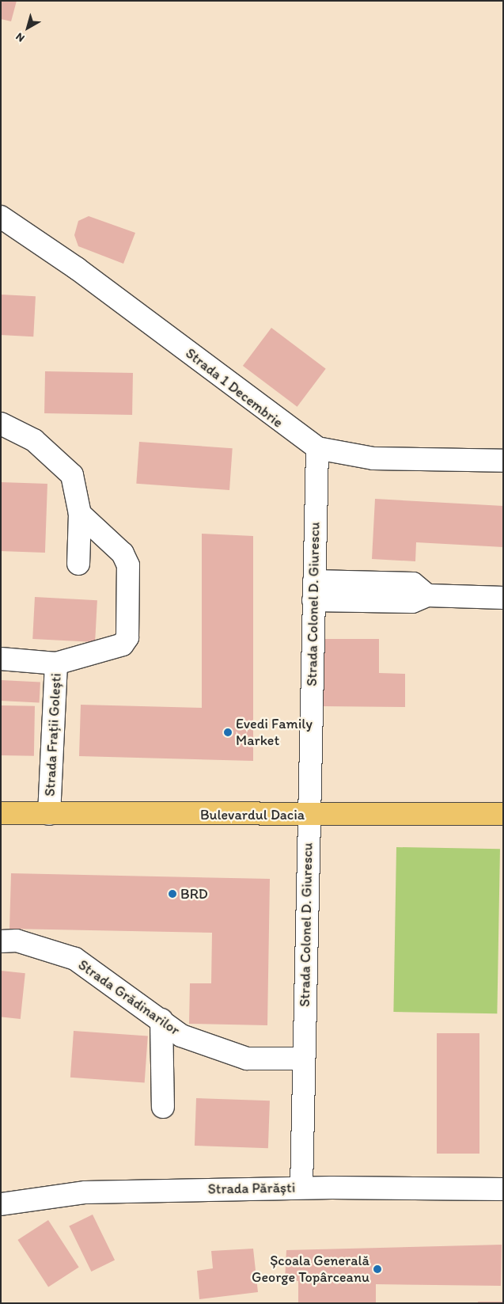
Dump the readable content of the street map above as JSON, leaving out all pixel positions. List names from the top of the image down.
{
  "streets": {
    "main road": ["Bulevardul Dacia"],
    "street": [
      "Strada 1 Decembrie",
      "Strada Colonel D. Giurescu",
      "Strada Frații Golești",
      "Strada Grădinarilor",
      "Strada Părăști"
    ]
  },
  "crossings": [
    ["Strada 1 Decembrie", "Strada Colonel D. Giurescu"],
    ["Strada Colonel D. Giurescu", "Bulevardul Dacia"],
    ["Strada Colonel D. Giurescu", "Strada Grădinarilor"],
    ["Strada Colonel D. Giurescu", "Strada Părăști"],
    ["Strada Frații Golești", "Bulevardul Dacia"]
  ],
  "places": ["Evedi Family Market", "BRD", "Școala Generală George Topârceanu"],
  "north": "bottom left"
}
